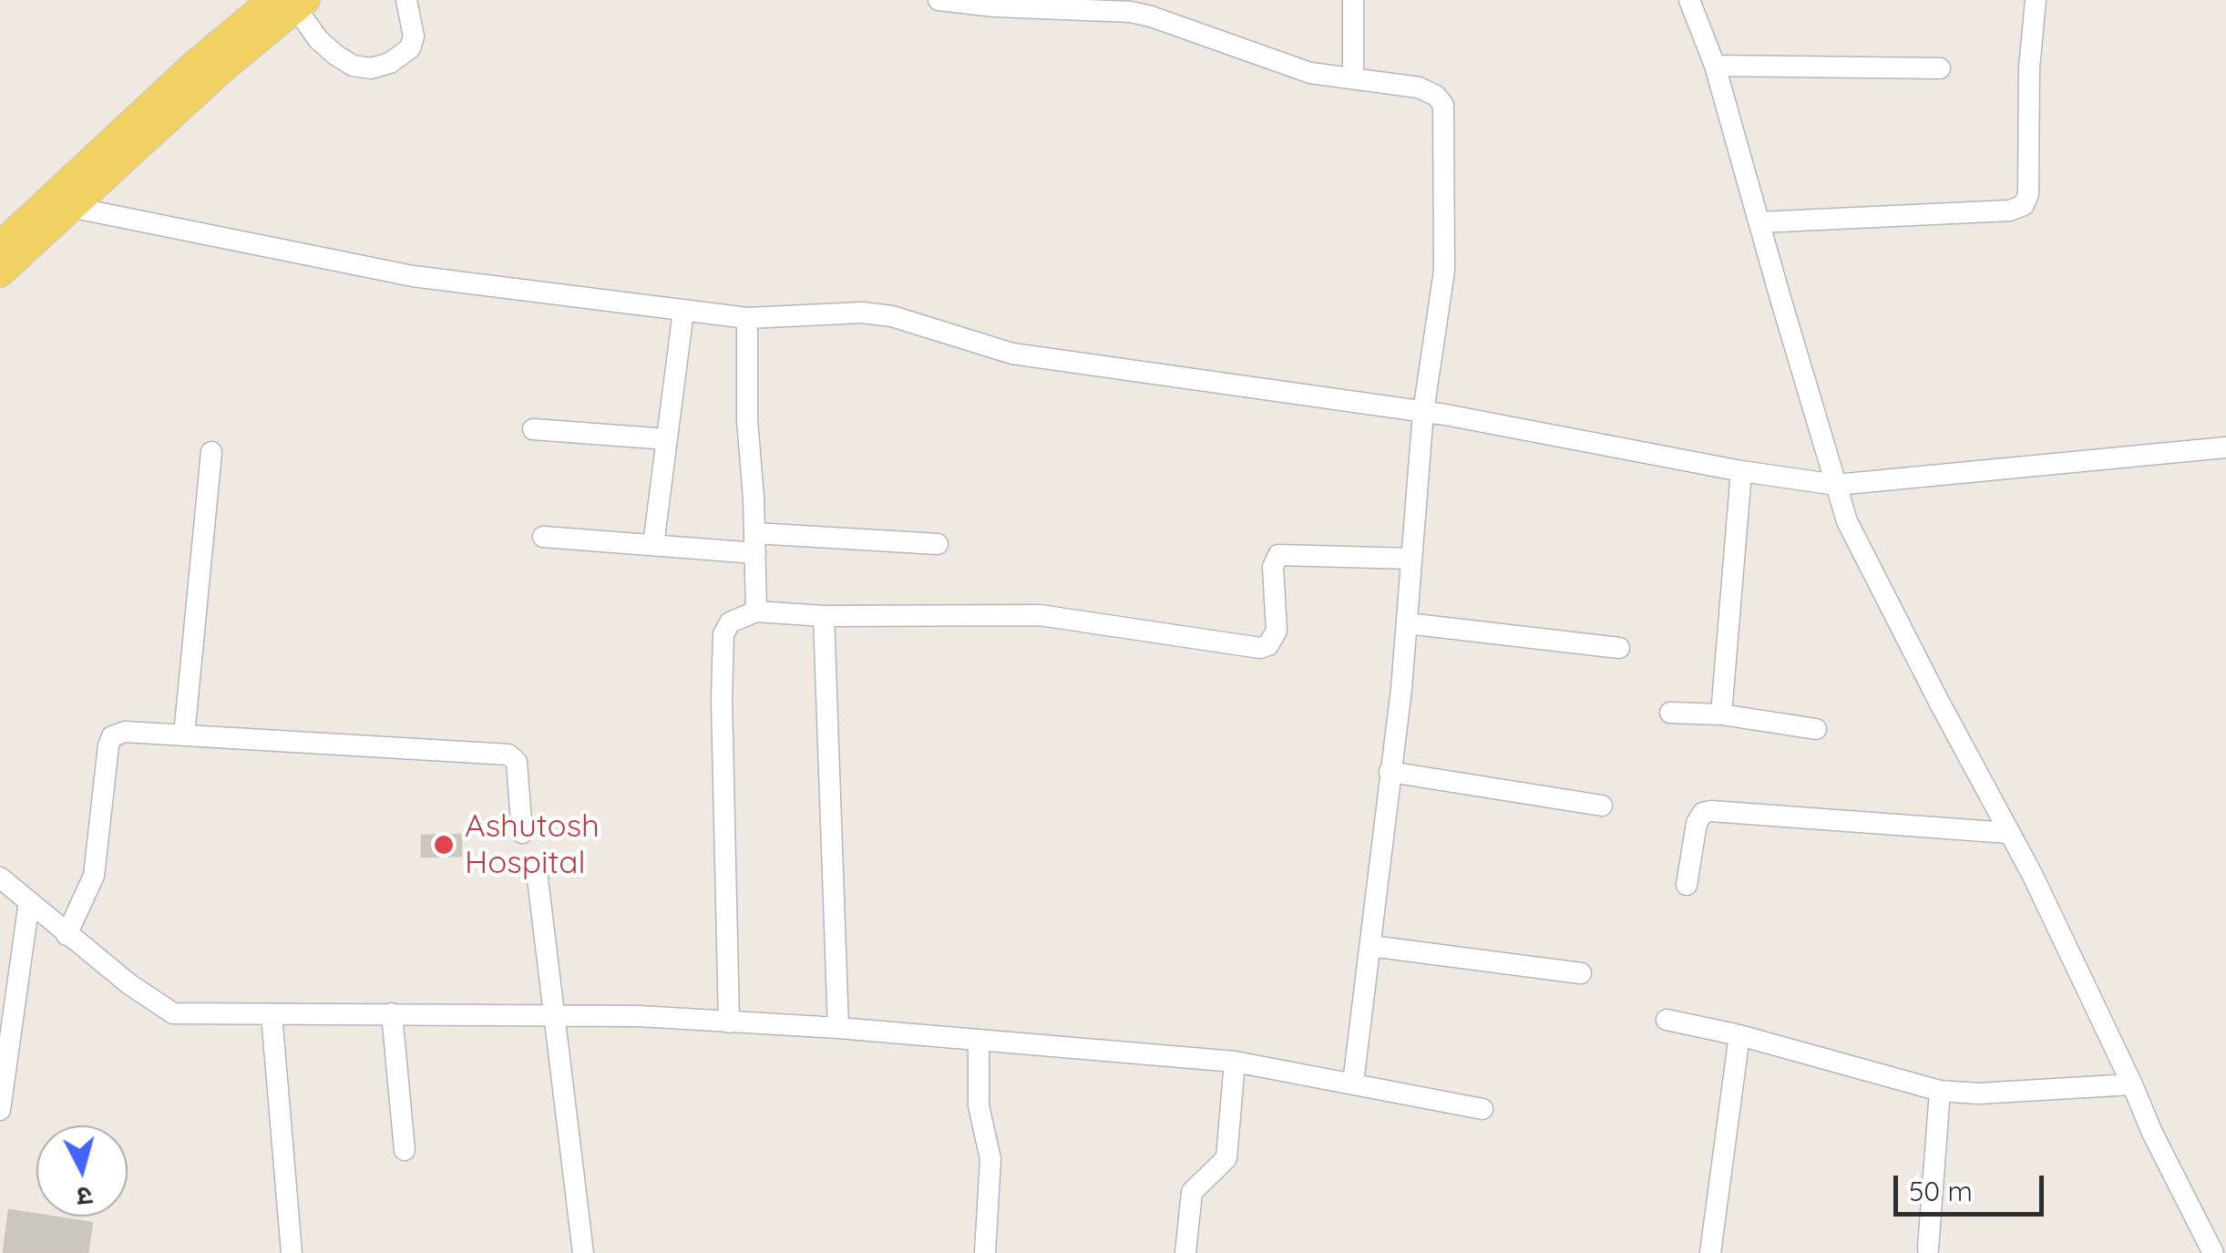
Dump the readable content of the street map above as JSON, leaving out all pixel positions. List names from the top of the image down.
{
  "places": ["Ashutosh Hospital"],
  "scale_bar": "50 m",
  "north": "bottom"
}
